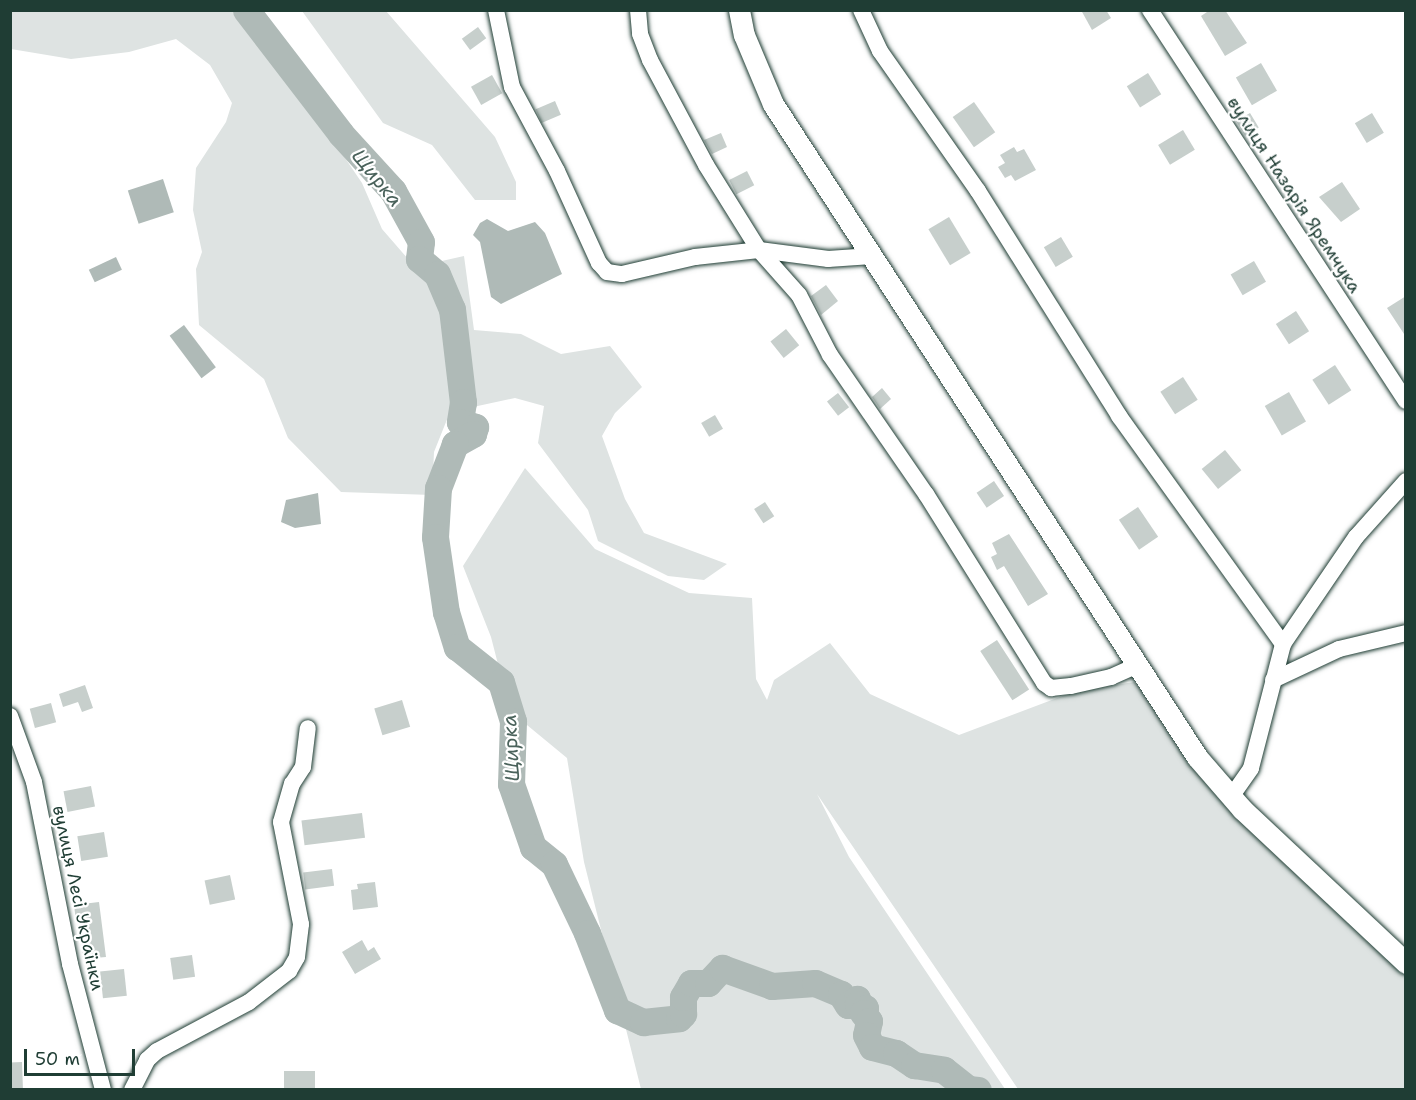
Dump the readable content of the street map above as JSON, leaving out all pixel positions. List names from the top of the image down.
{
  "streets": {
    "street": ["вулиця Назарія Яремчука", "вулиця Лесі Українки"]
  },
  "water": ["Щирка"],
  "scale_bar": "50 m"
}
